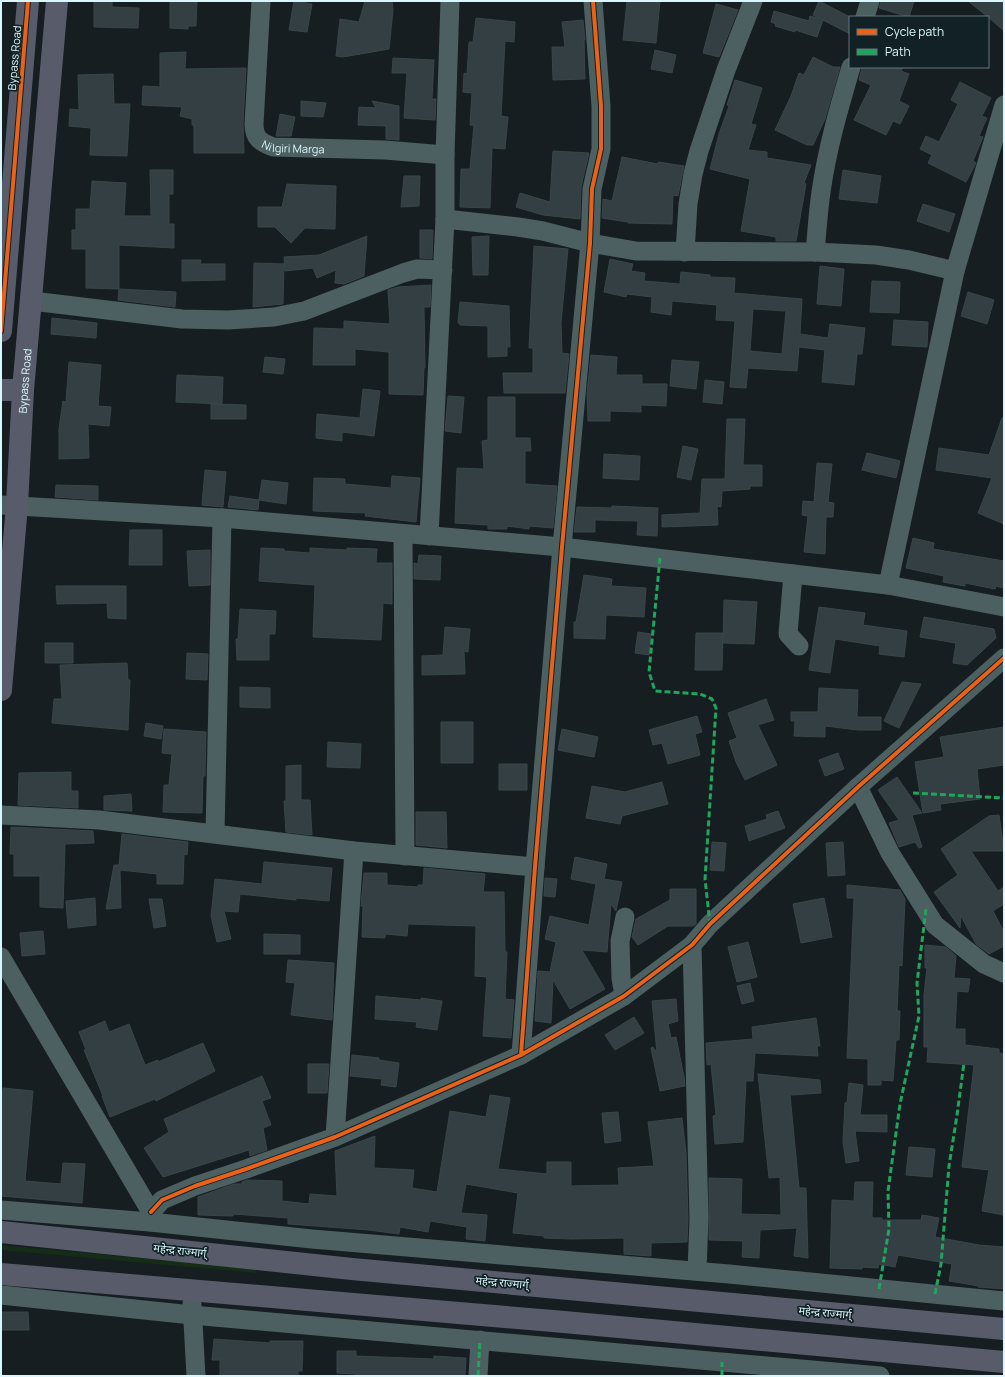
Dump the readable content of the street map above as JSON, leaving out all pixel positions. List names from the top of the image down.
{
  "streets": {
    "highway": ["Bypass Road", "महेन्द्र राज्मार्ग्"],
    "street": ["Nilgiri Marga"]
  },
  "legend": ["Cycle path", "Path"]
}
